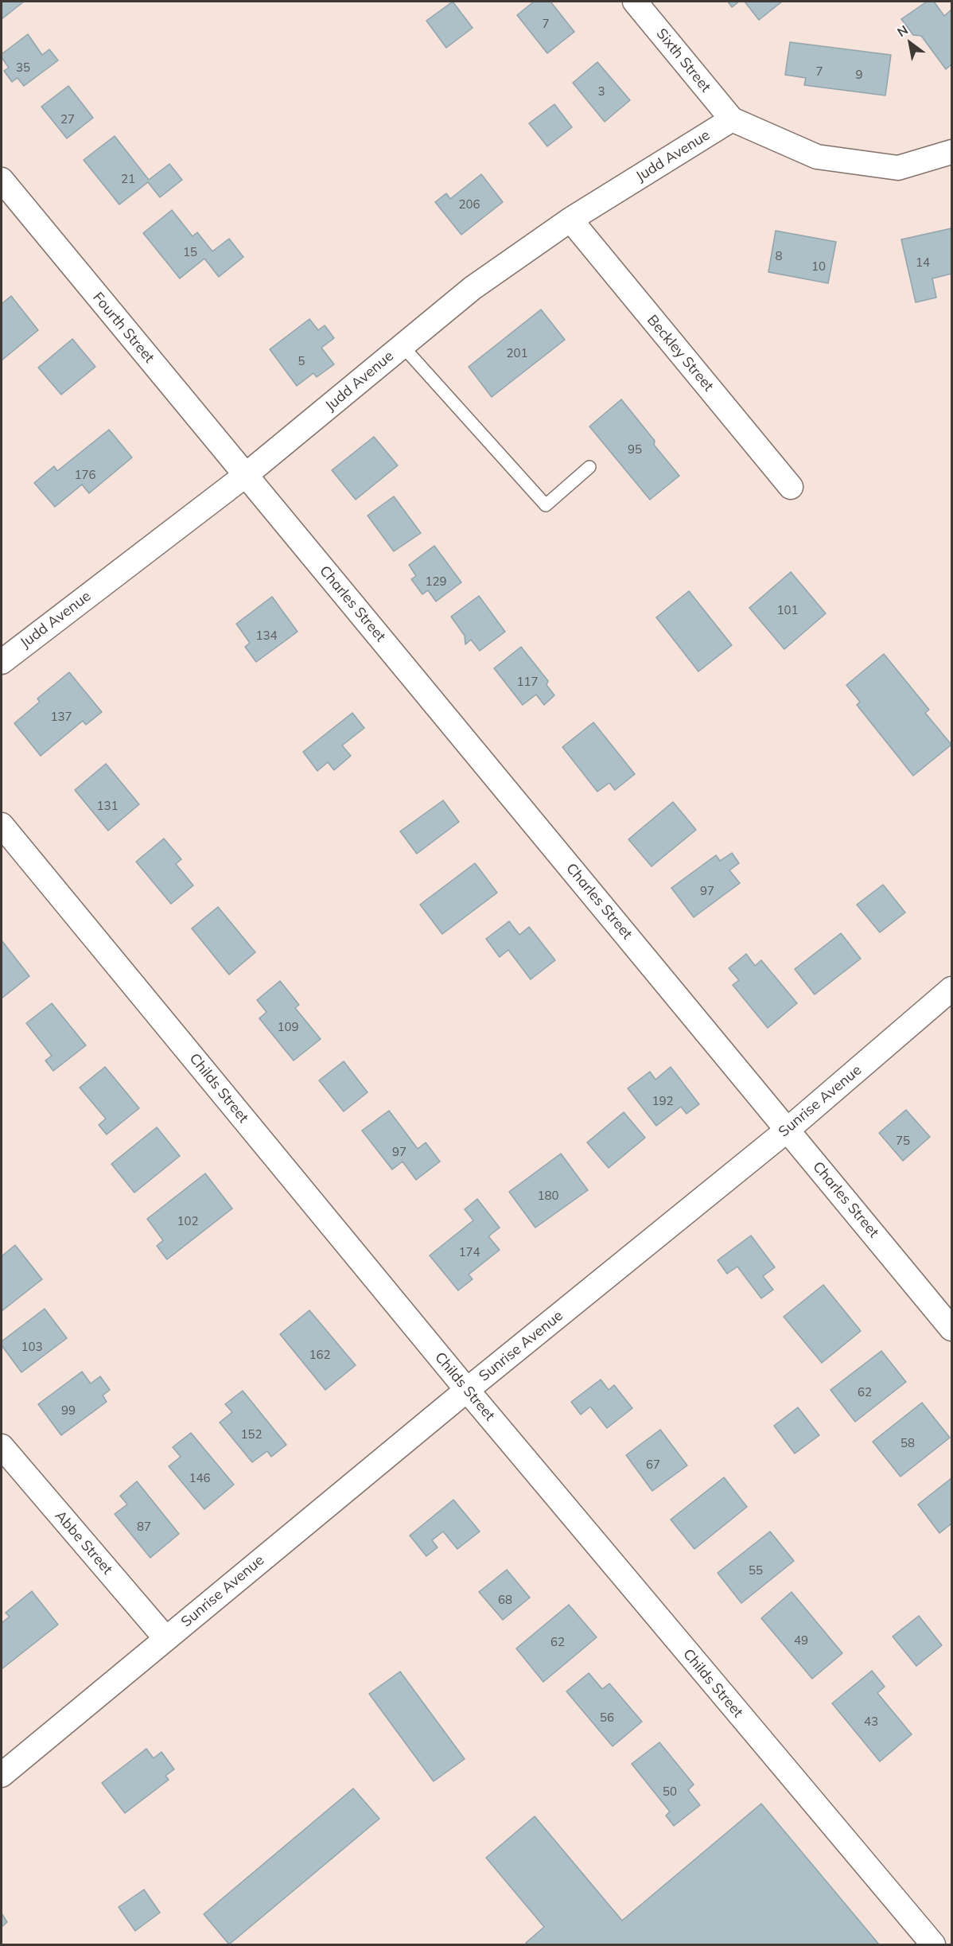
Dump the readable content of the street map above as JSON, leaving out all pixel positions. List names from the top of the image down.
{
  "streets": {
    "street": [
      "Sixth Street",
      "Judd Avenue",
      "Fourth Street",
      "Beckley Street",
      "Charles Street",
      "Childs Street",
      "Sunrise Avenue",
      "Abbe Street"
    ]
  },
  "crossings": [
    ["Sixth Street", "Judd Avenue"],
    ["Judd Avenue", "Fourth Street"],
    ["Judd Avenue", "Beckley Street"],
    ["Judd Avenue", "Charles Street"],
    ["Fourth Street", "Charles Street"],
    ["Charles Street", "Sunrise Avenue"],
    ["Childs Street", "Sunrise Avenue"],
    ["Sunrise Avenue", "Abbe Street"]
  ],
  "house_numbers": [
    "7",
    "35",
    "7",
    "9",
    "3",
    "27",
    "21",
    "206",
    "15",
    "8",
    "14",
    "10",
    "201",
    "5",
    "95",
    "176",
    "129",
    "101",
    "134",
    "117",
    "137",
    "131",
    "97",
    "109",
    "192",
    "75",
    "97",
    "180",
    "102",
    "174",
    "103",
    "162",
    "62",
    "99",
    "152",
    "58",
    "67",
    "146",
    "87",
    "55",
    "68",
    "49",
    "62",
    "56",
    "43",
    "50"
  ],
  "north": "top left"
}
